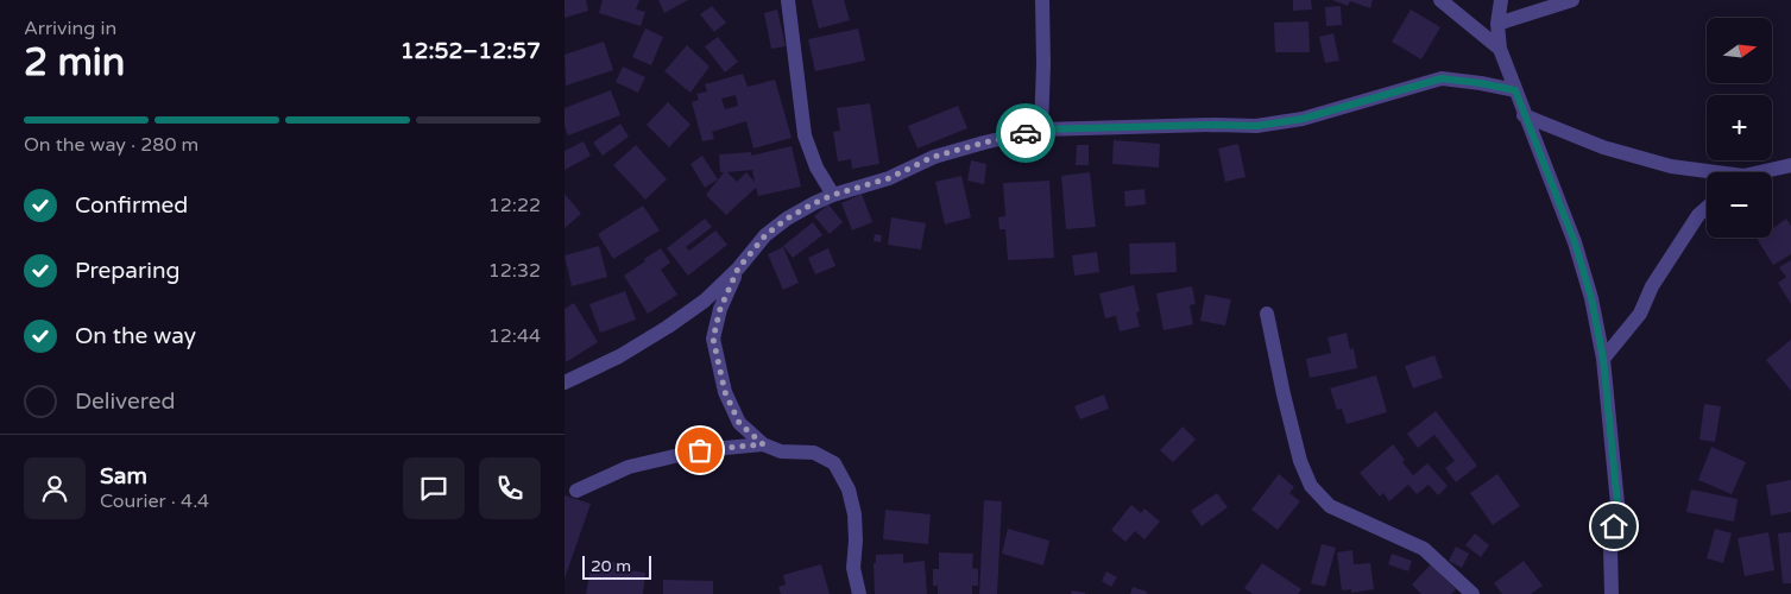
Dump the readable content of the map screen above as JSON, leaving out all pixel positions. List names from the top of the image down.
{
  "scale_bar": "20 m",
  "north": "right",
  "page": {
    "heading": ["2 min", "Arriving in", "12:52–12:57"],
    "panel": ["Sam", "Courier · 4.4"],
    "map_buttons": ["+", "−"],
    "bar": "On the way · 280 m",
    "list": [
      ["Confirmed", "12:22"],
      ["Preparing", "12:32"],
      ["On the way", "12:44"],
      "Delivered"
    ],
    "scale": "20 m"
  }
}
